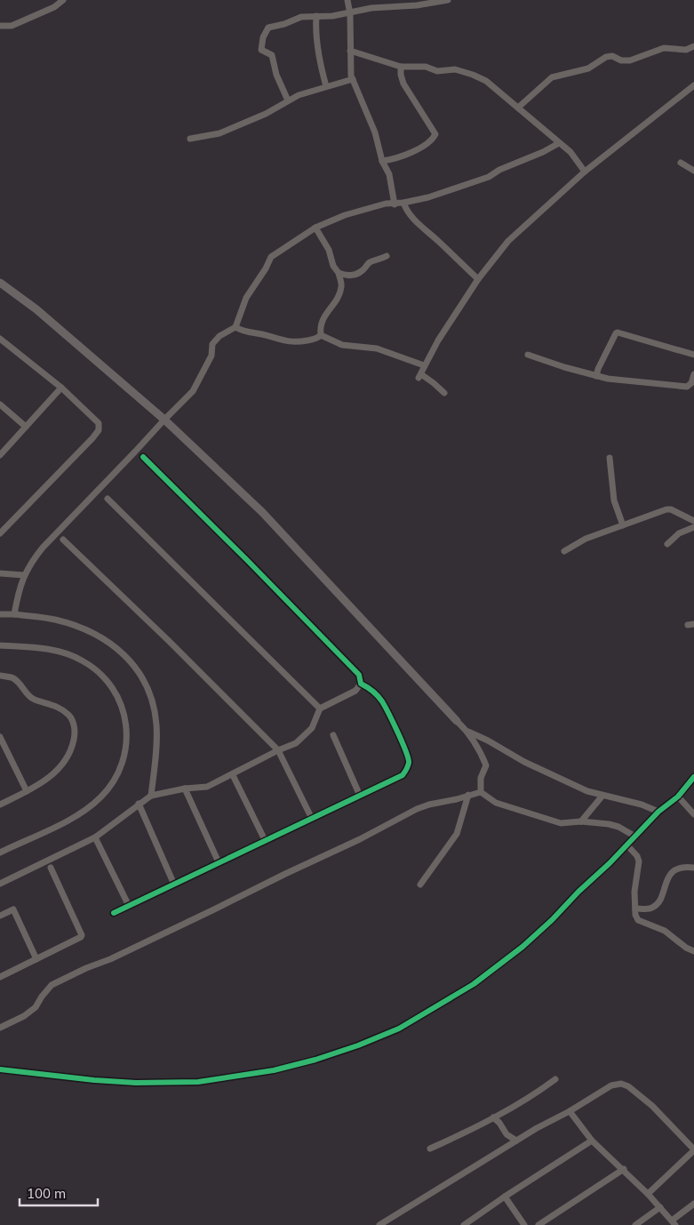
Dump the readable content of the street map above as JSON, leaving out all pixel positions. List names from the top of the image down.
{
  "scale_bar": "100 m"
}
